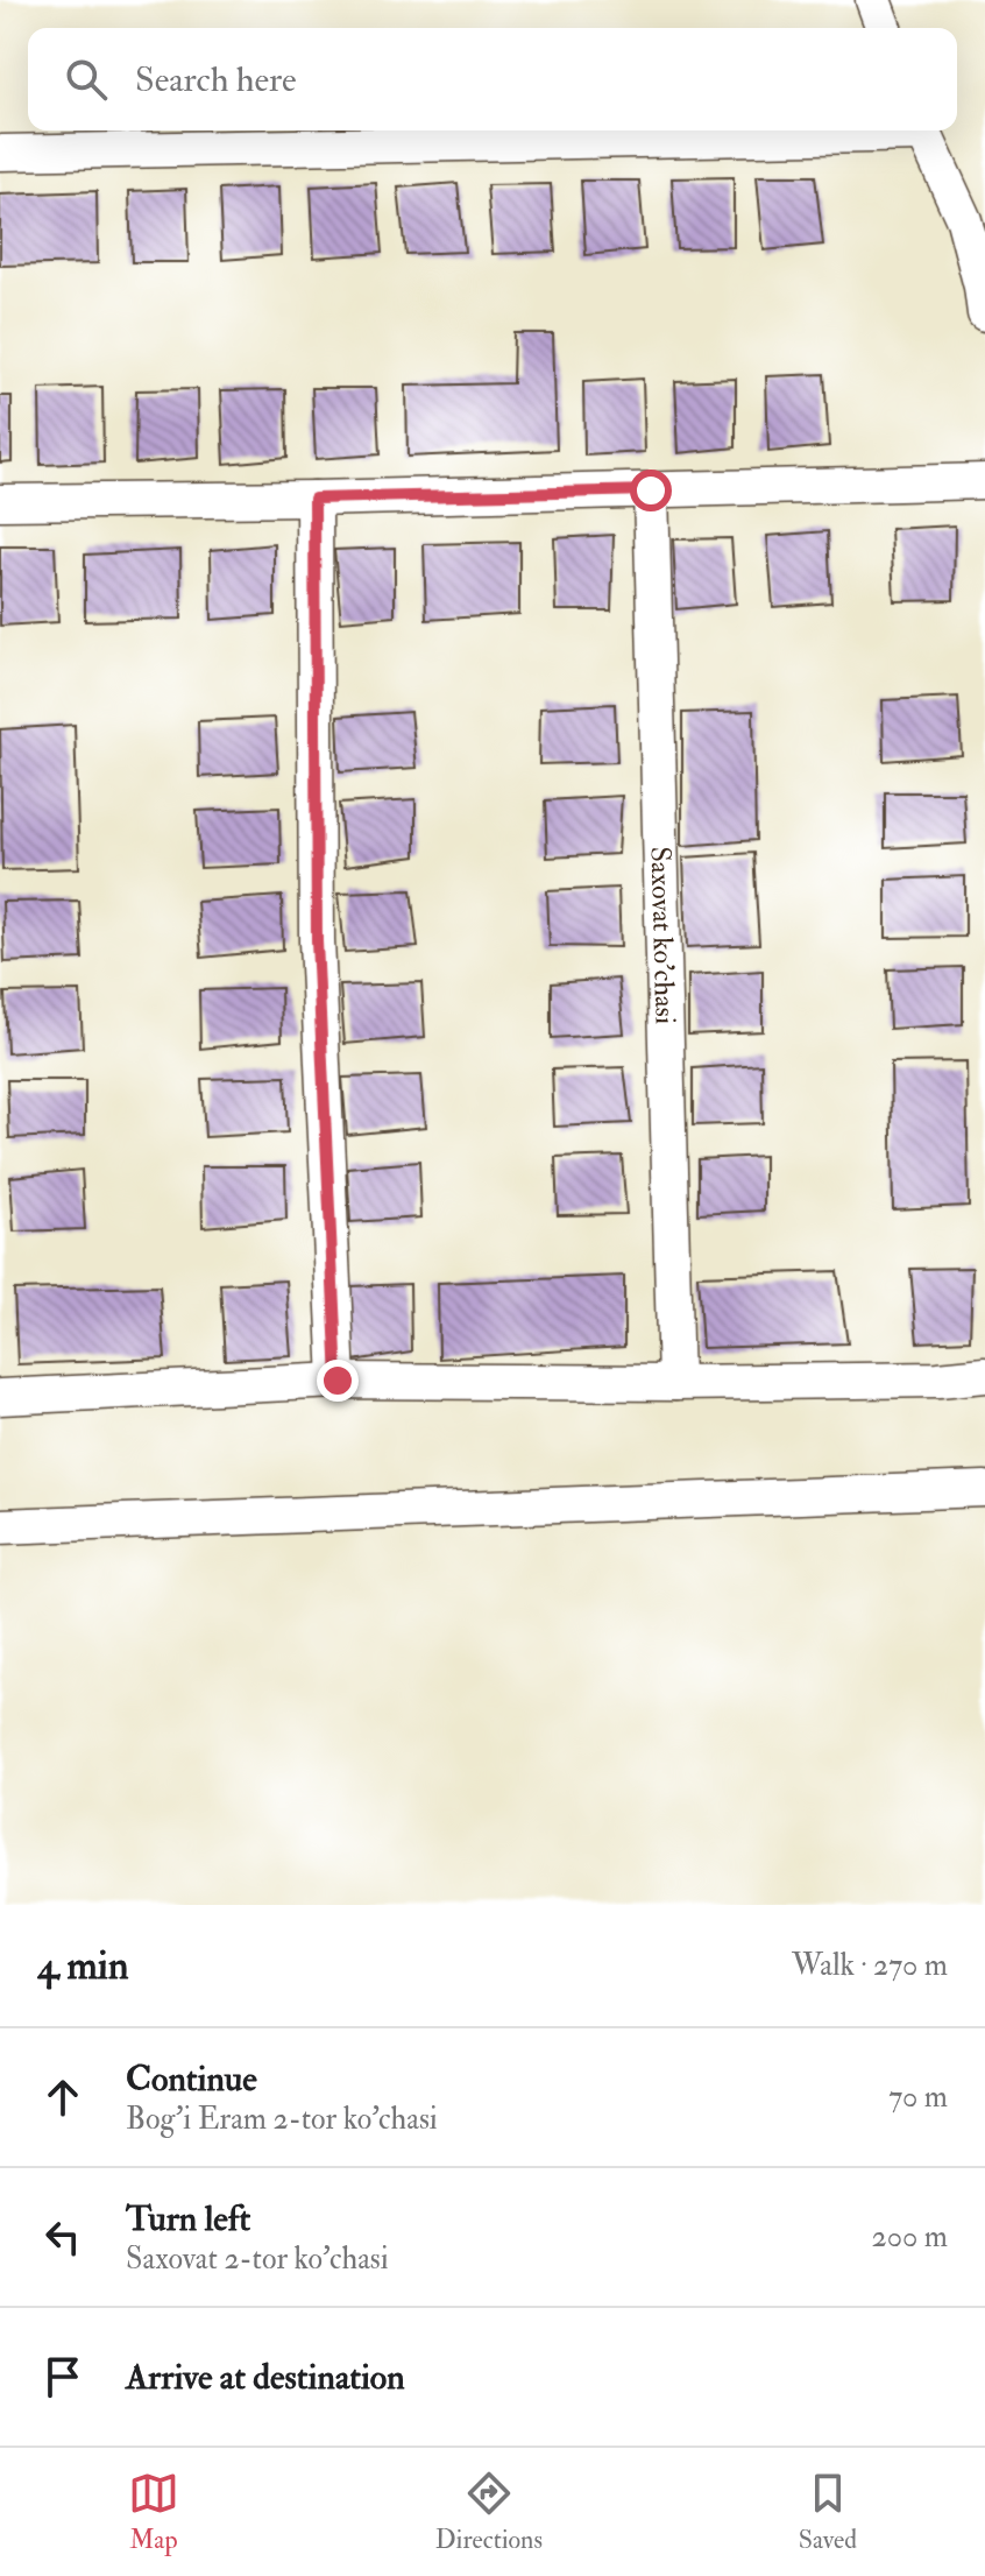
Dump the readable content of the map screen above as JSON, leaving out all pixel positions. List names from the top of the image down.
{
  "streets": {
    "street": ["Saxovat ko'chasi"]
  },
  "page": {
    "search": "Search here",
    "heading": ["4 min", "Walk · 270 m"],
    "list": [
      ["Continue", "Bog'i Eram 2-tor ko'chasi", "70 m"],
      ["Turn left", "Saxovat 2-tor ko'chasi", "200 m"],
      "Arrive at destination"
    ],
    "nav": ["Map", "Directions", "Saved"]
  }
}
